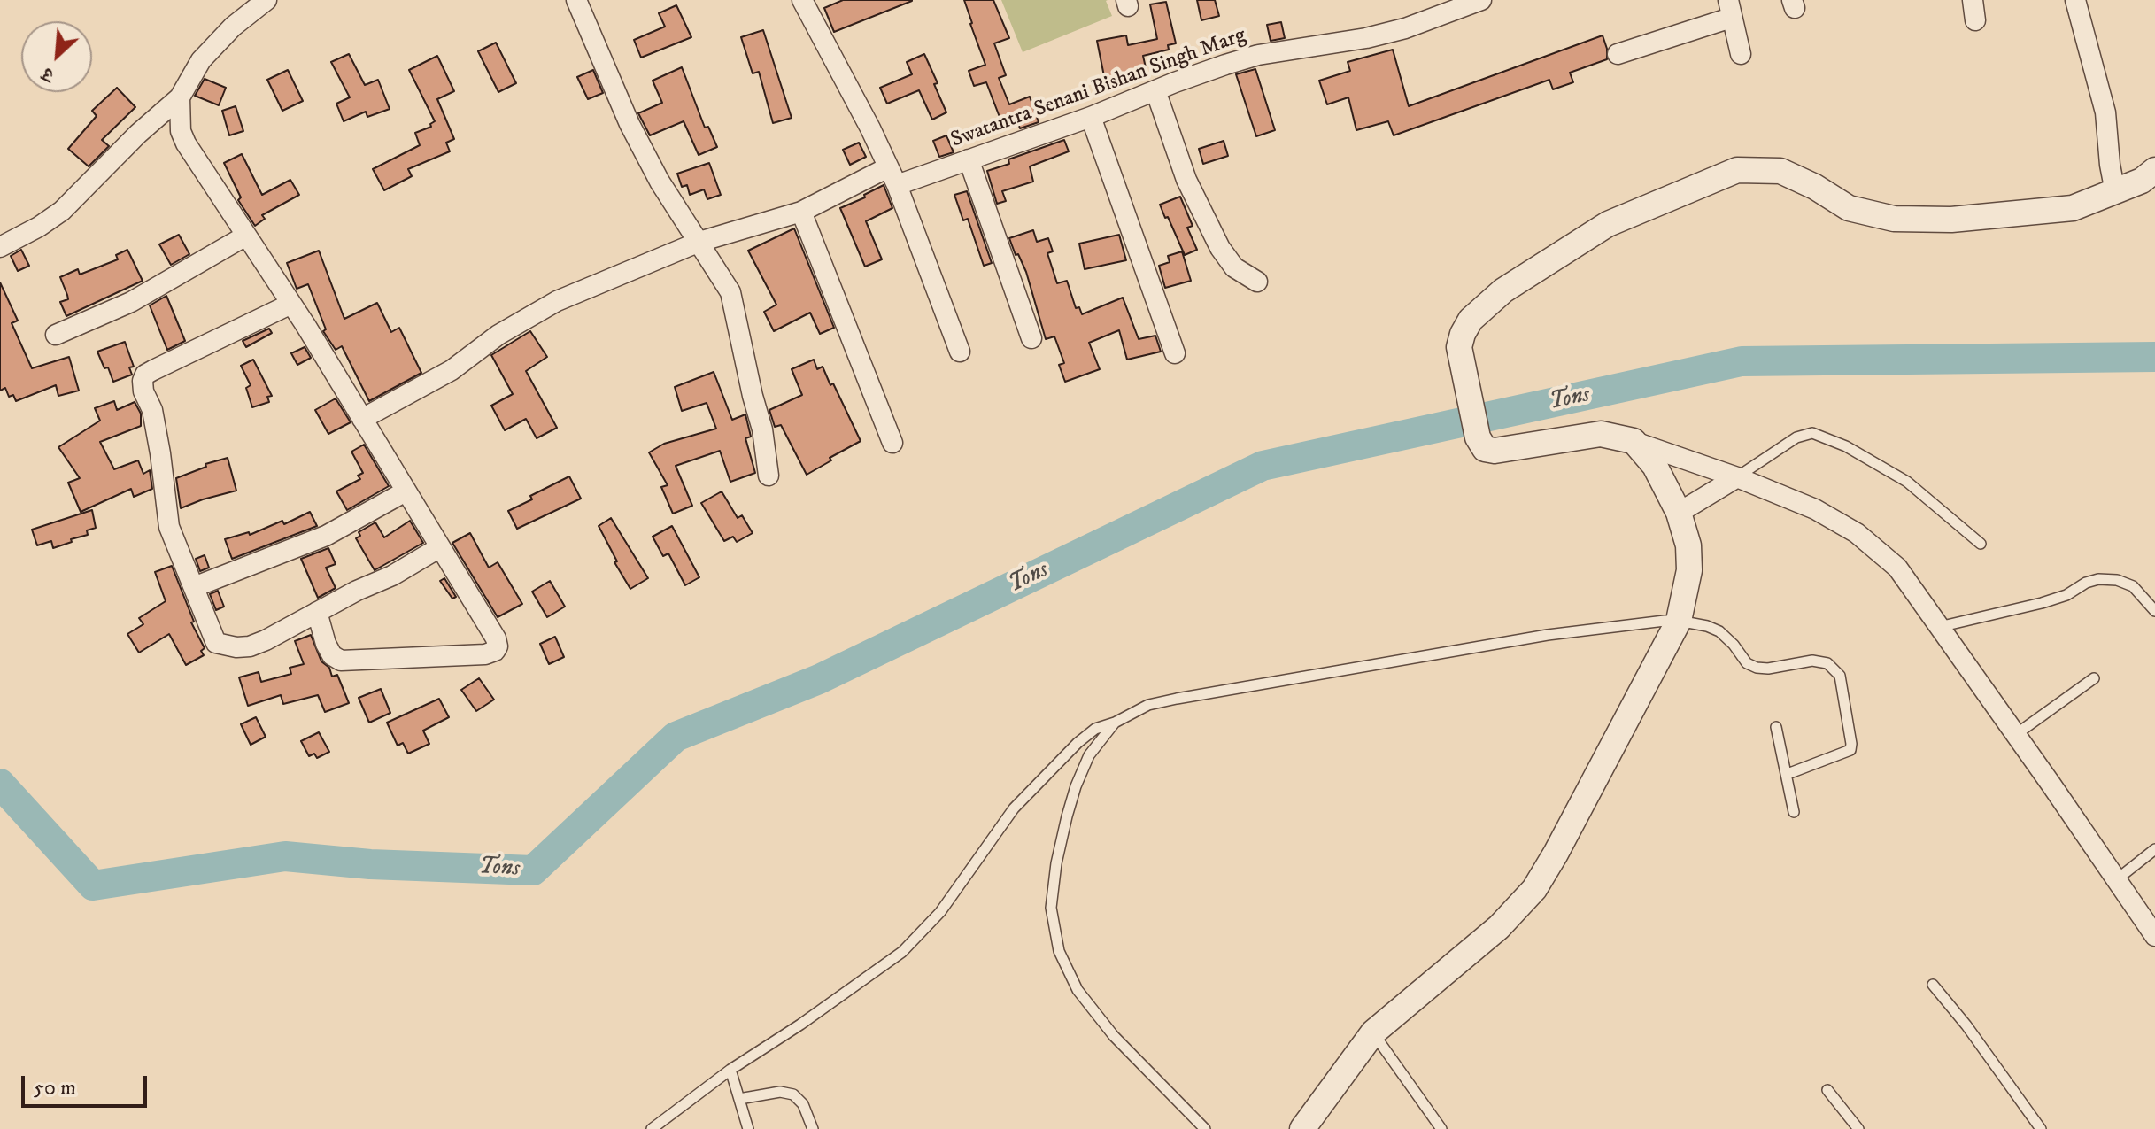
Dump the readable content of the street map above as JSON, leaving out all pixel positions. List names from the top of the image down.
{
  "streets": {
    "street": ["Swatantra Senani Bishan Singh Marg"]
  },
  "water": ["Tons"],
  "scale_bar": "50 m",
  "north": "bottom left"
}
